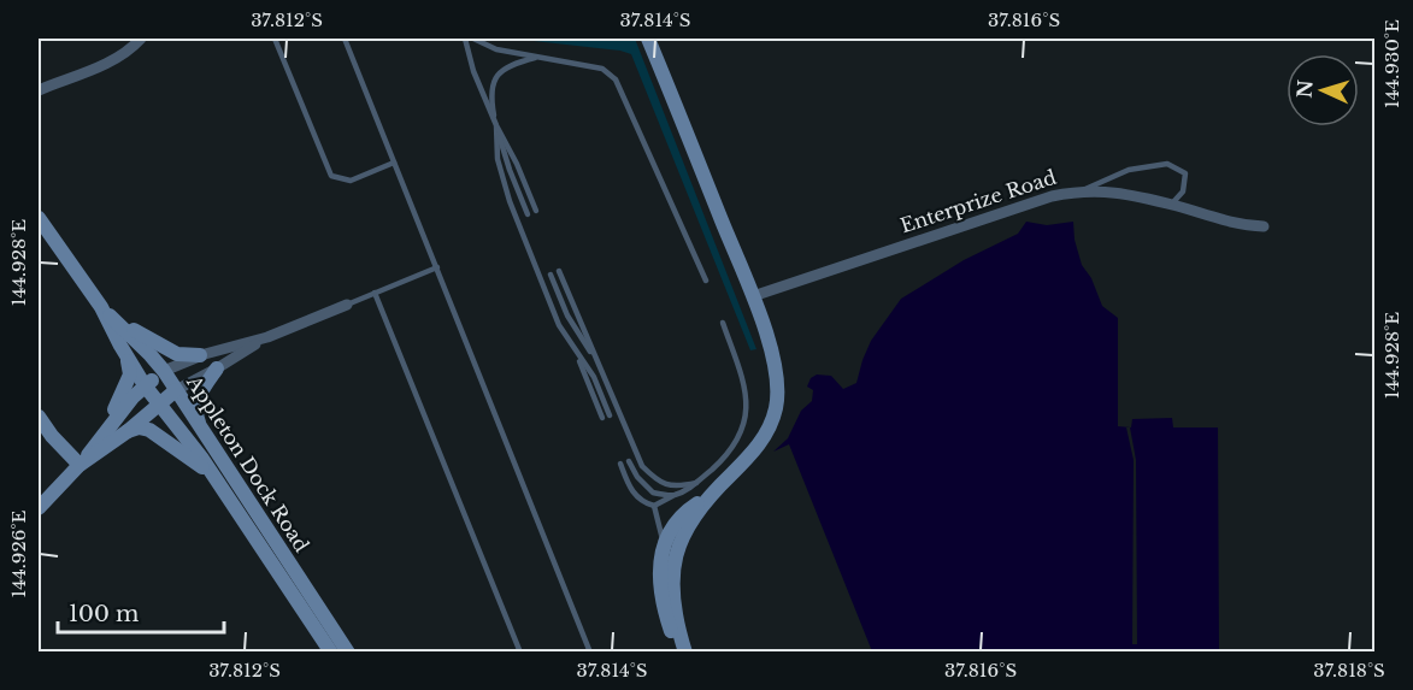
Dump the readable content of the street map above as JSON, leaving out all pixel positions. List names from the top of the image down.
{
  "streets": {
    "street": ["Enterprize Road", "Appleton Dock Road"]
  },
  "scale_bar": "100 m",
  "north": "left",
  "coordinates": [
    "37.812°S",
    "37.814°S",
    "37.816°S",
    "144.930°E",
    "144.928°E",
    "144.926°E",
    "37.818°S"
  ]
}
